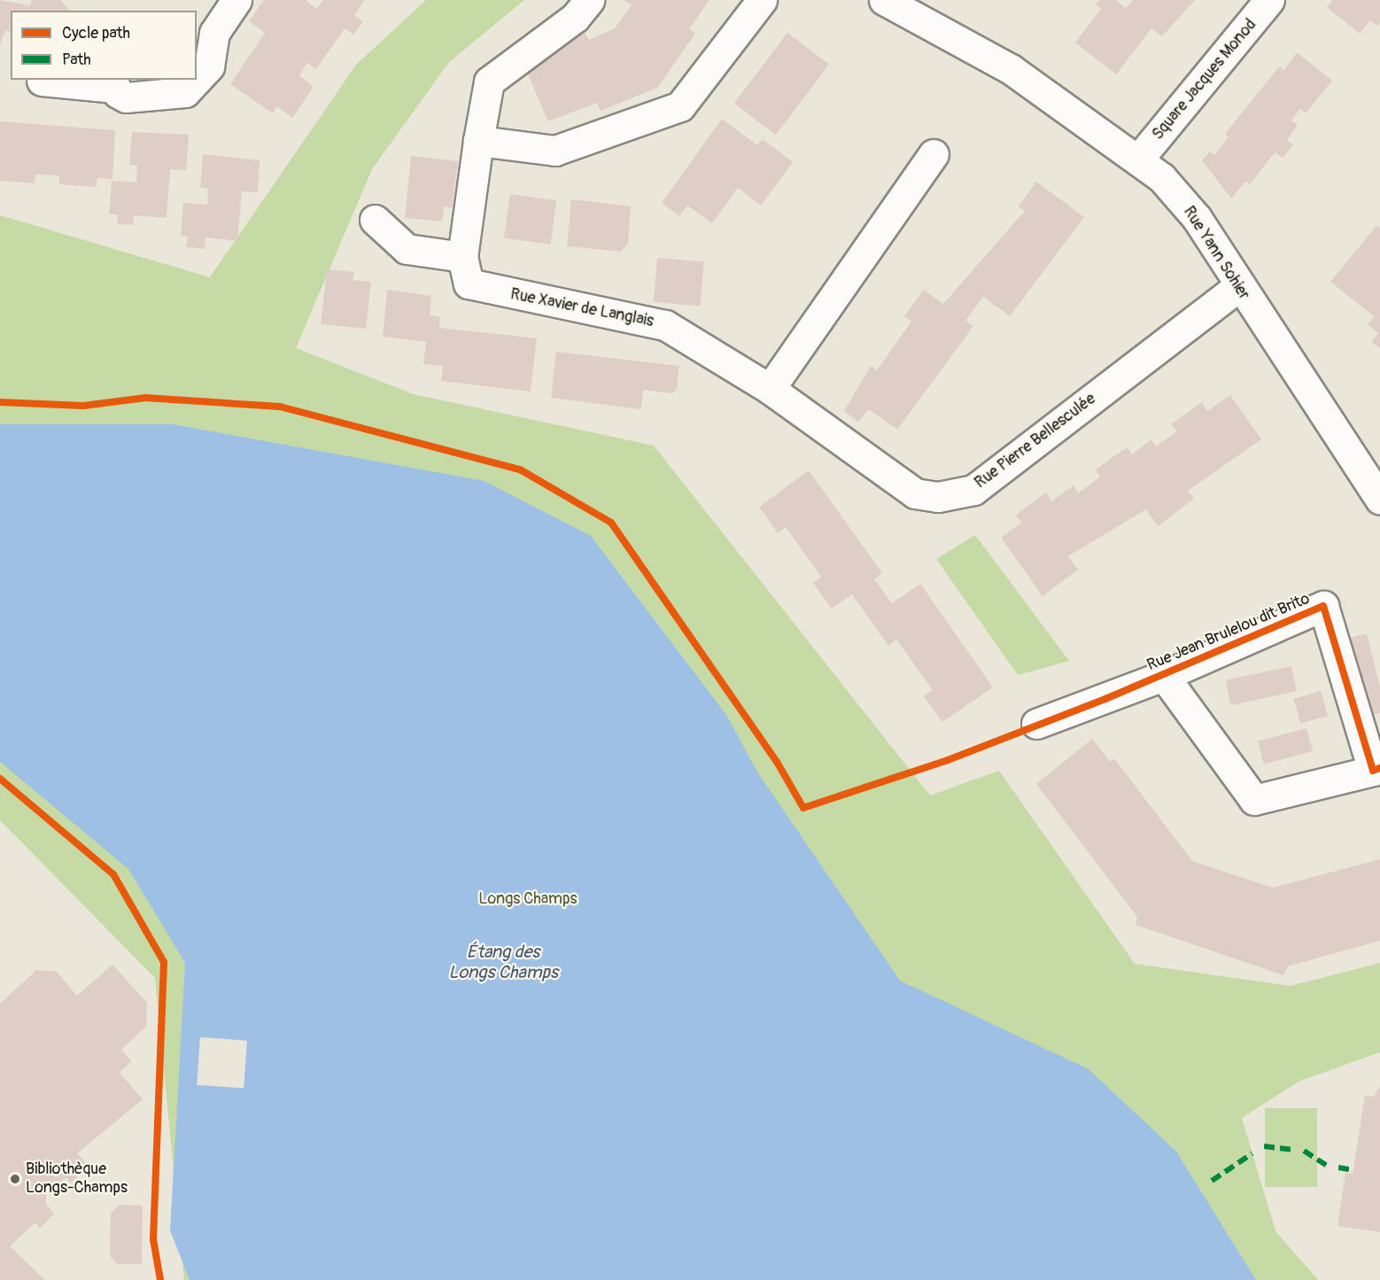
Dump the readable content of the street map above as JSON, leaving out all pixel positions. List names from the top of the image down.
{
  "streets": {
    "street": [
      "Square Jacques Monod",
      "Rue Yann Sohier",
      "Rue Xavier de Langlais",
      "Rue Pierre Bellesculée",
      "Rue Jean Brulelou dit Brito"
    ]
  },
  "crossings": [
    ["Square Jacques Monod", "Rue Yann Sohier"],
    ["Rue Yann Sohier", "Rue Pierre Bellesculée"],
    ["Rue Xavier de Langlais", "Rue Pierre Bellesculée"]
  ],
  "water": ["Étang des Longs Champs"],
  "parks": ["Longs Champs"],
  "places": ["Bibliothèque Longs-Champs"],
  "legend": ["Cycle path", "Path"]
}
